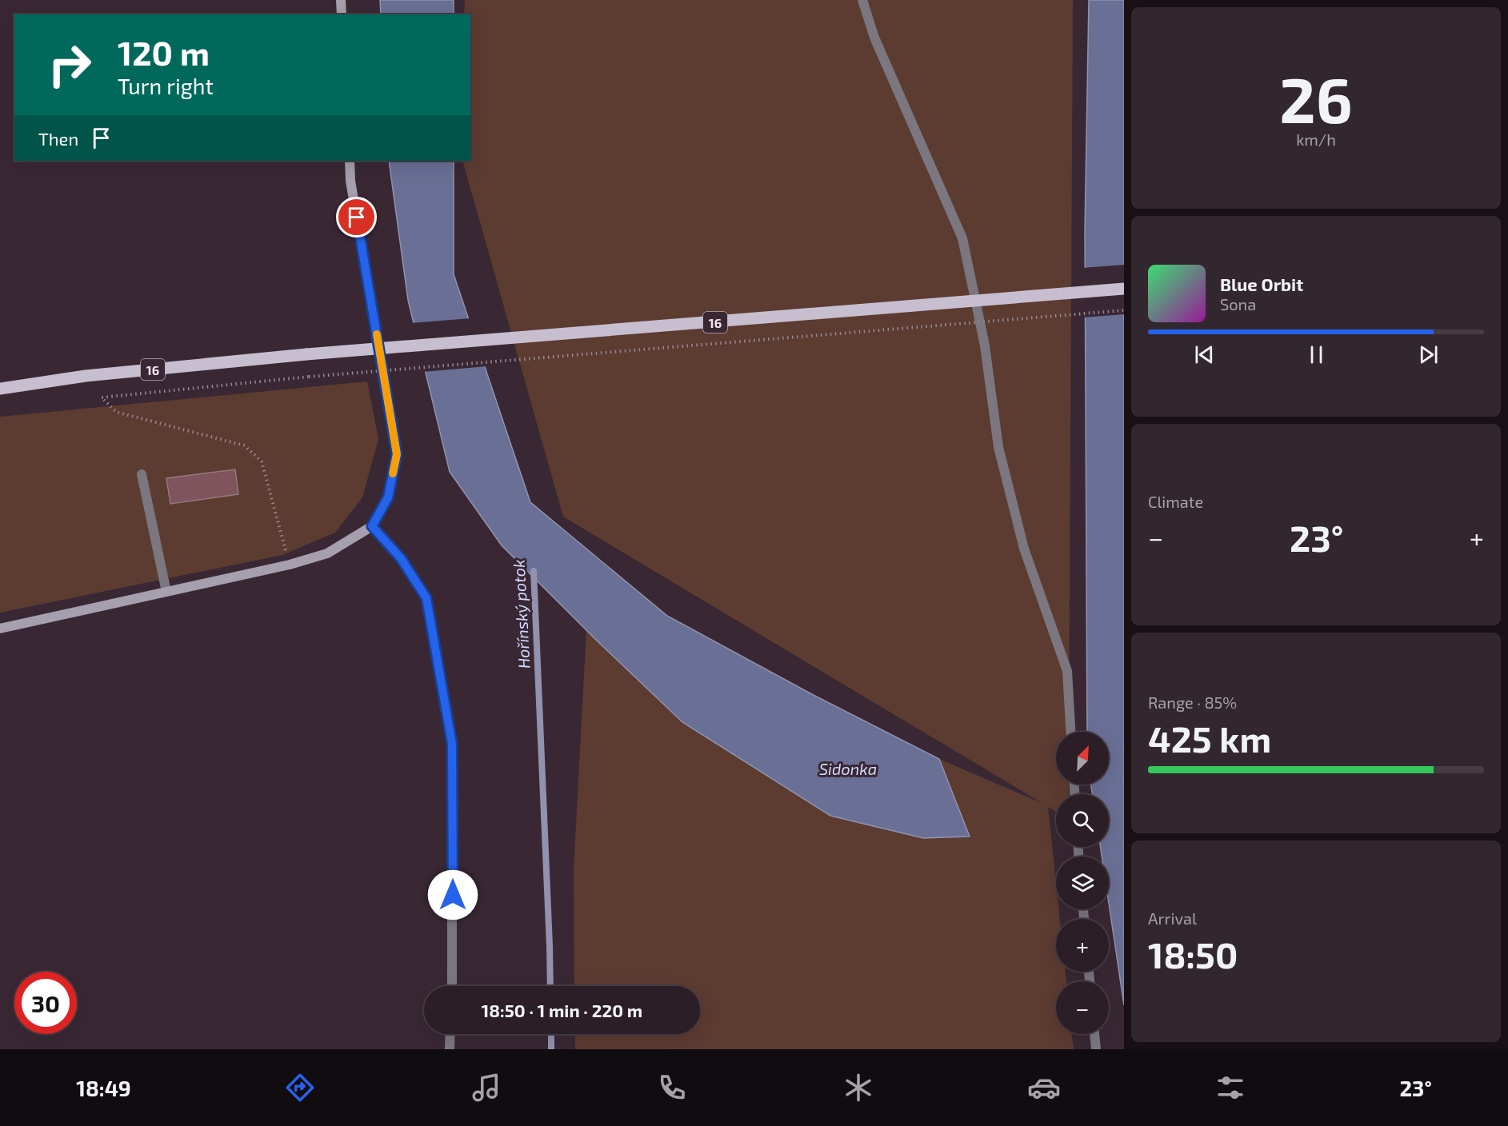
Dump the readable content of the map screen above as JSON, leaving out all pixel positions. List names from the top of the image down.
{
  "streets": {
    "main road": ["16"]
  },
  "water": ["Hořínský potok", "Sidonka"],
  "north": "top right",
  "page": {
    "tile": [
      ["26", "km/h"],
      "Climate",
      ["Range · 85%", "425 km"],
      ["Arrival", "18:50"]
    ],
    "turn": ["120 m", "Turn right"],
    "then": "Then",
    "song": ["Blue Orbit", "Sona"],
    "heat": ["−", "23°", "+"],
    "map_buttons": ["+", "−"],
    "limit": "30",
    "trip": "18:50 · 1 min · 220 m",
    "tabs": ["18:49", "23°"]
  }
}
